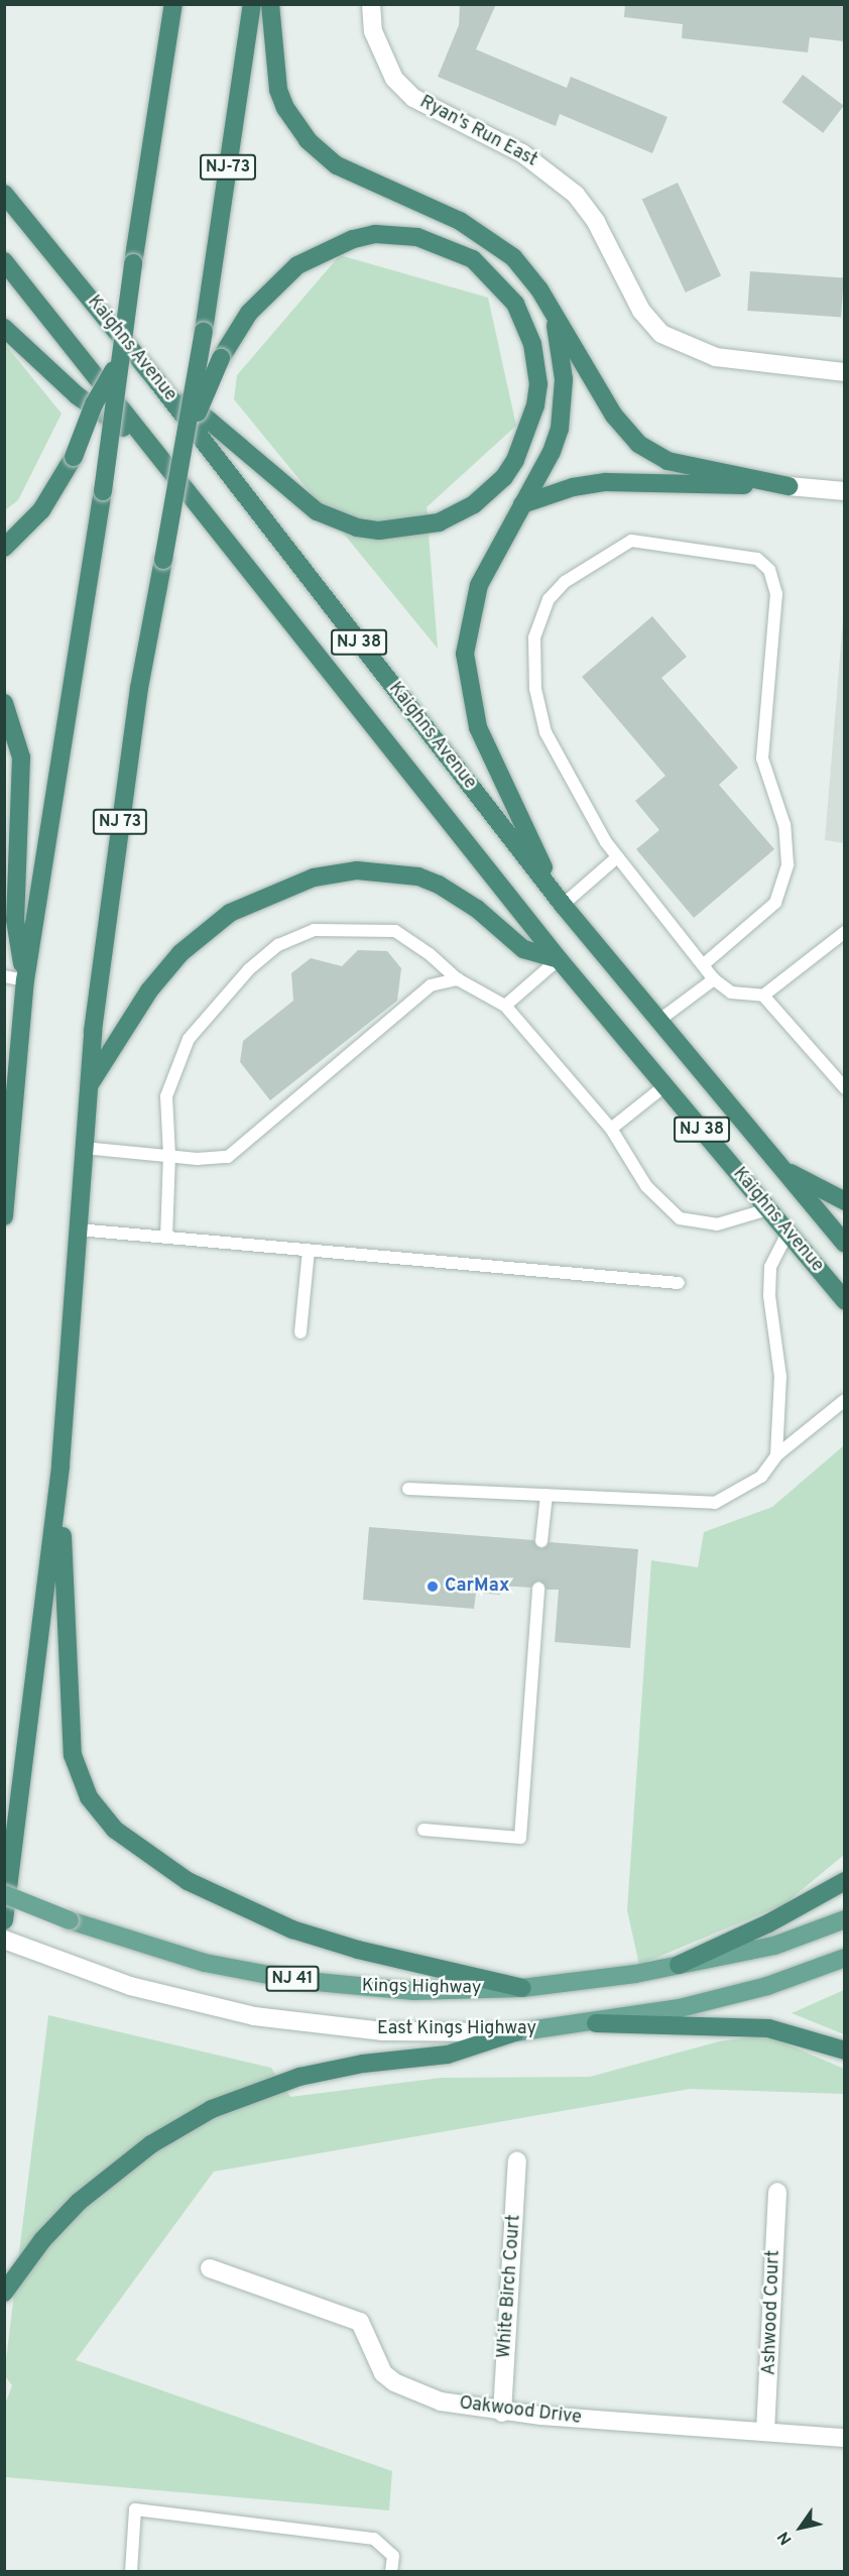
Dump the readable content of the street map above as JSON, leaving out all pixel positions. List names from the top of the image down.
{
  "streets": {
    "highway": [
      "NJ-73",
      "Kaighns Avenue",
      "NJ 38",
      "NJ 73"
    ],
    "main road": ["NJ 41", "Kings Highway", "East Kings Highway"],
    "street": [
      "Ryan's Run East",
      "White Birch Court",
      "Ashwood Court",
      "Oakwood Drive"
    ]
  },
  "crossings": [
    ["NJ-73", "NJ 73"],
    ["White Birch Court", "Oakwood Drive"],
    ["Ashwood Court", "Oakwood Drive"]
  ],
  "places": ["CarMax"],
  "north": "bottom left"
}
